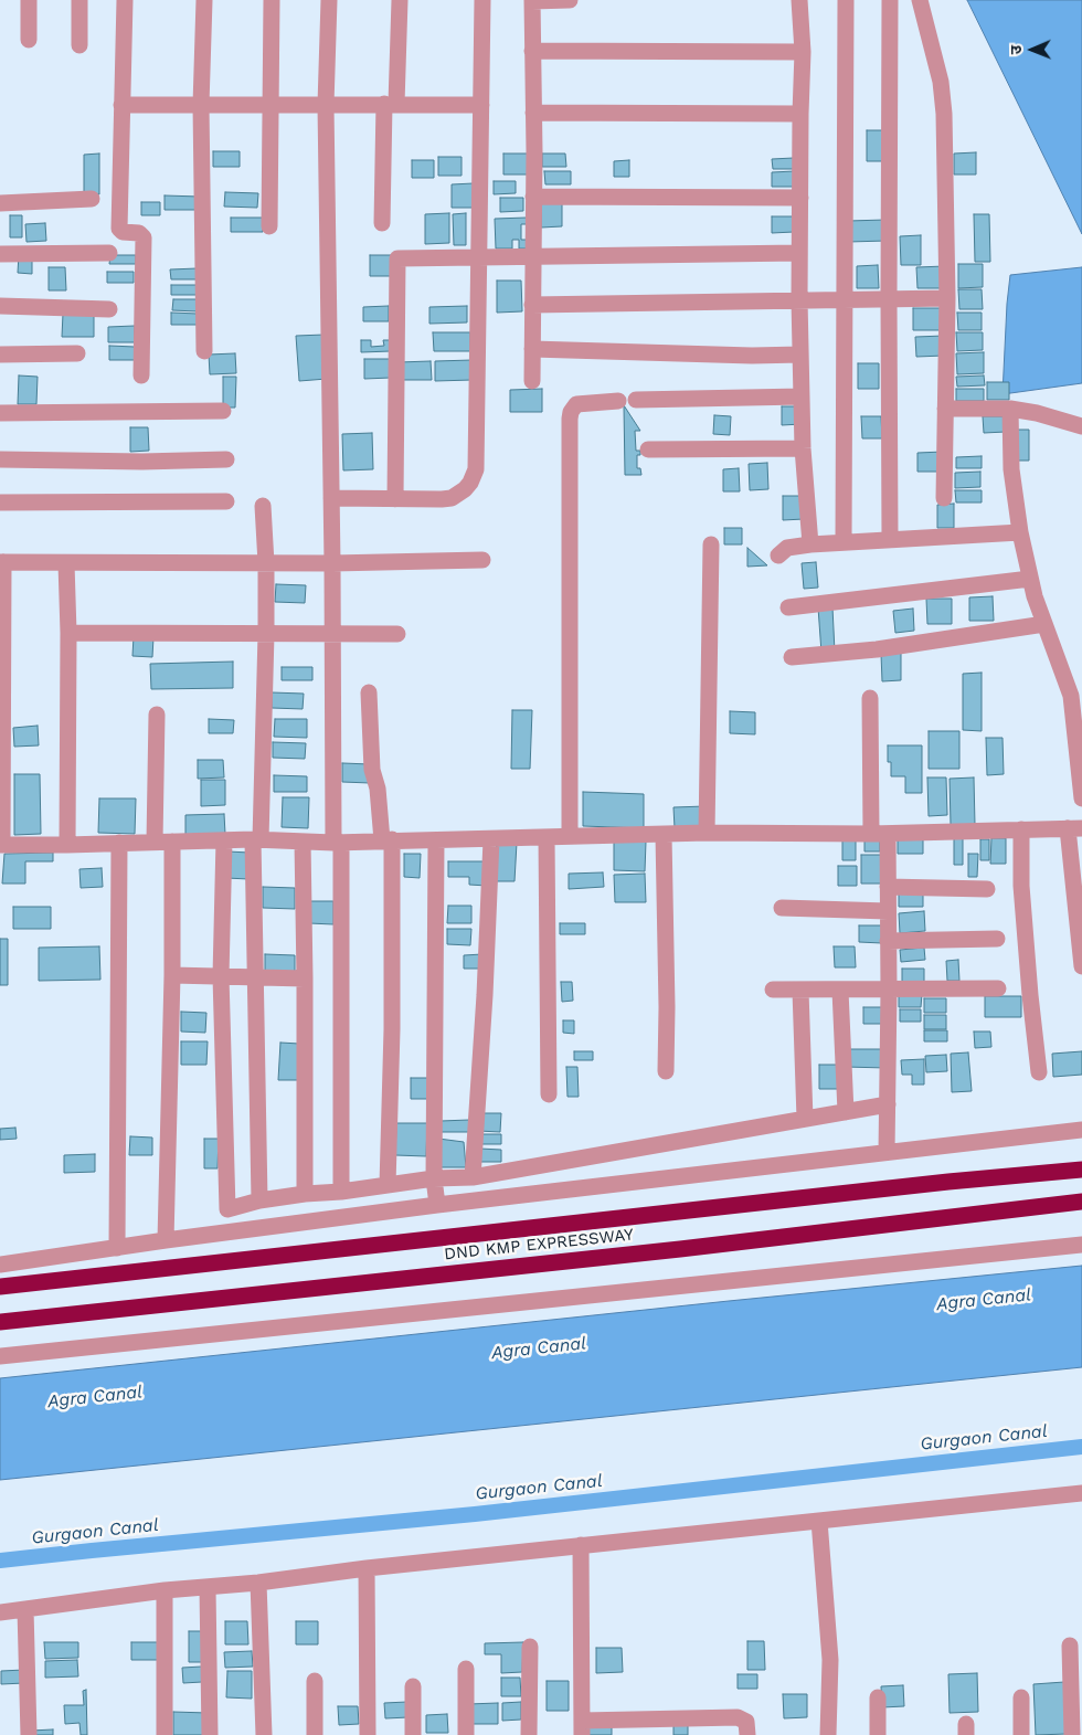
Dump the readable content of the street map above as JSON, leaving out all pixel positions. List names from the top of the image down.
{
  "streets": {
    "highway": ["DND KMP EXPRESSWAY"]
  },
  "water": ["Agra Canal", "Gurgaon Canal"],
  "north": "left"
}
